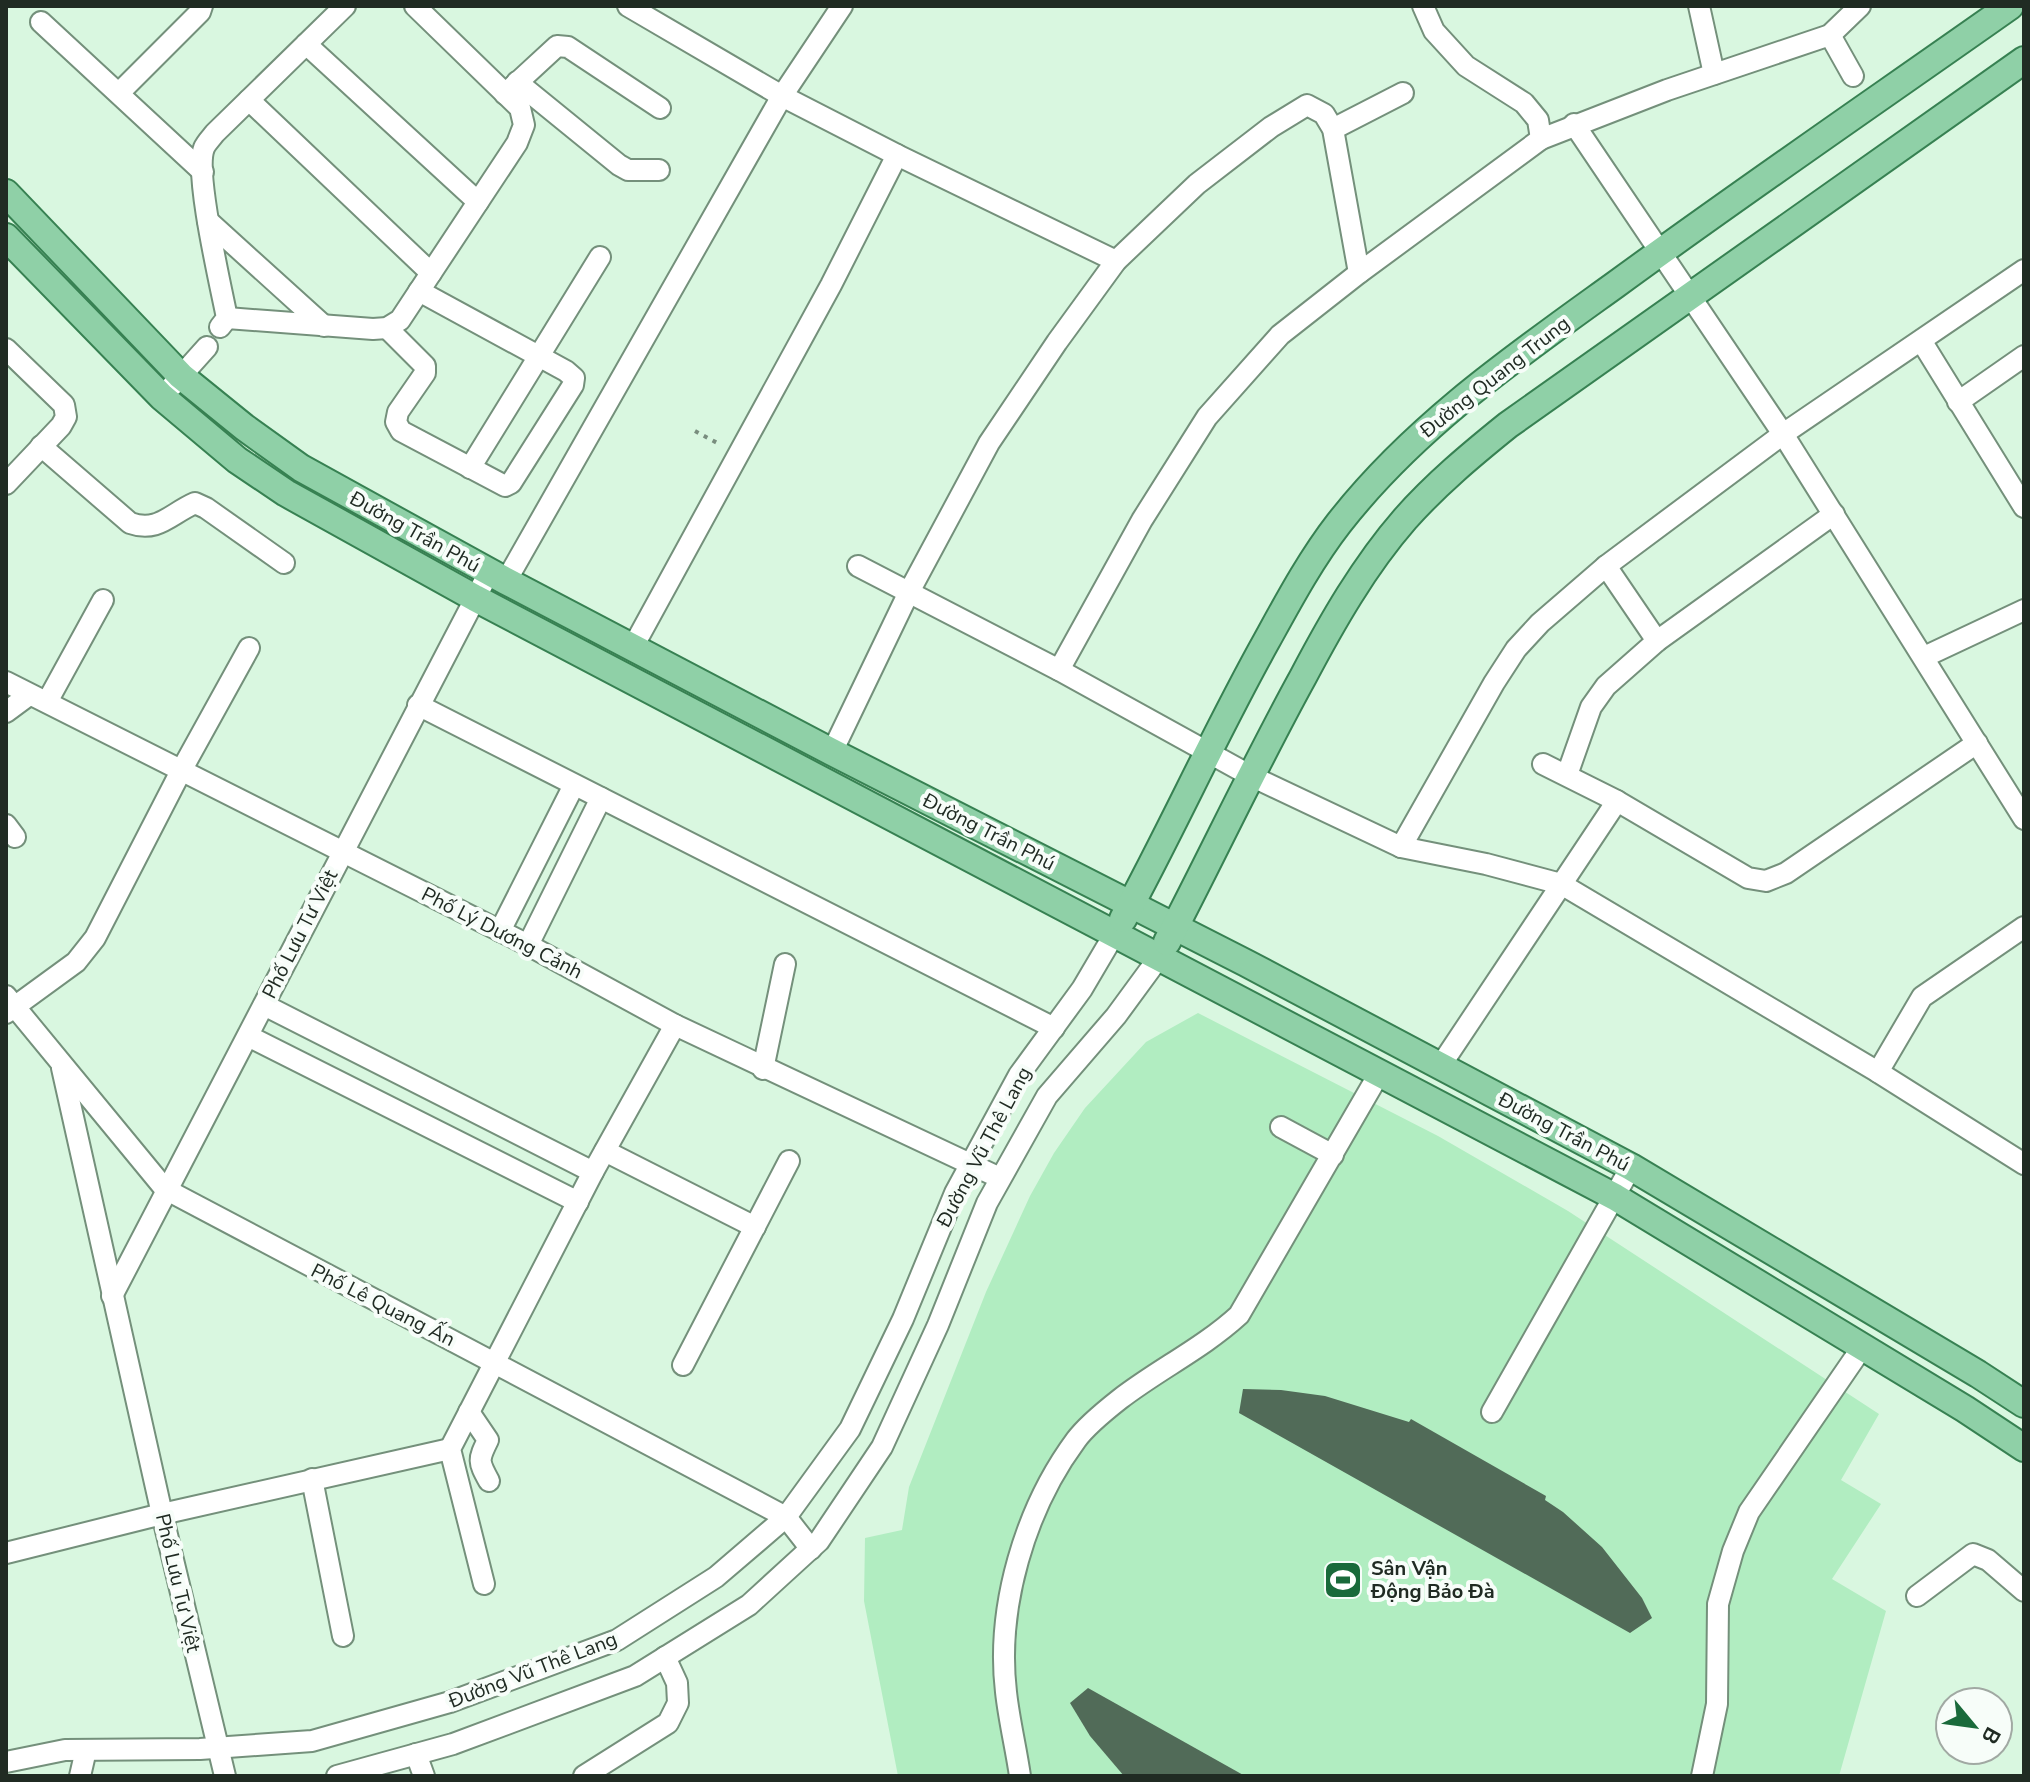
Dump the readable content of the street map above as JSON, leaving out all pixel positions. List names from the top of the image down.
{
  "streets": {
    "main road": ["Đường Quang Trung", "Đường Trần Phú"],
    "street": [
      "Phố Lý Dương Cảnh",
      "Phố Lưu Tư Việt",
      "Đường Vũ Thê Lang",
      "Phố Lê Quang Ấn"
    ]
  },
  "crossings": [
    ["Đường Quang Trung", "Đường Trần Phú"],
    ["Đường Quang Trung", "Đường Vũ Thê Lang"],
    ["Đường Trần Phú", "Phố Lưu Tư Việt"],
    ["Đường Trần Phú", "Đường Vũ Thê Lang"],
    ["Phố Lý Dương Cảnh", "Phố Lưu Tư Việt"],
    ["Phố Lý Dương Cảnh", "Đường Vũ Thê Lang"],
    ["Phố Lưu Tư Việt", "Đường Vũ Thê Lang"],
    ["Phố Lưu Tư Việt", "Phố Lê Quang Ấn"],
    ["Đường Vũ Thê Lang", "Phố Lê Quang Ấn"]
  ],
  "places": {
    "sports": ["Sân Vận Động Bảo Đà"]
  },
  "north": "bottom right"
}
